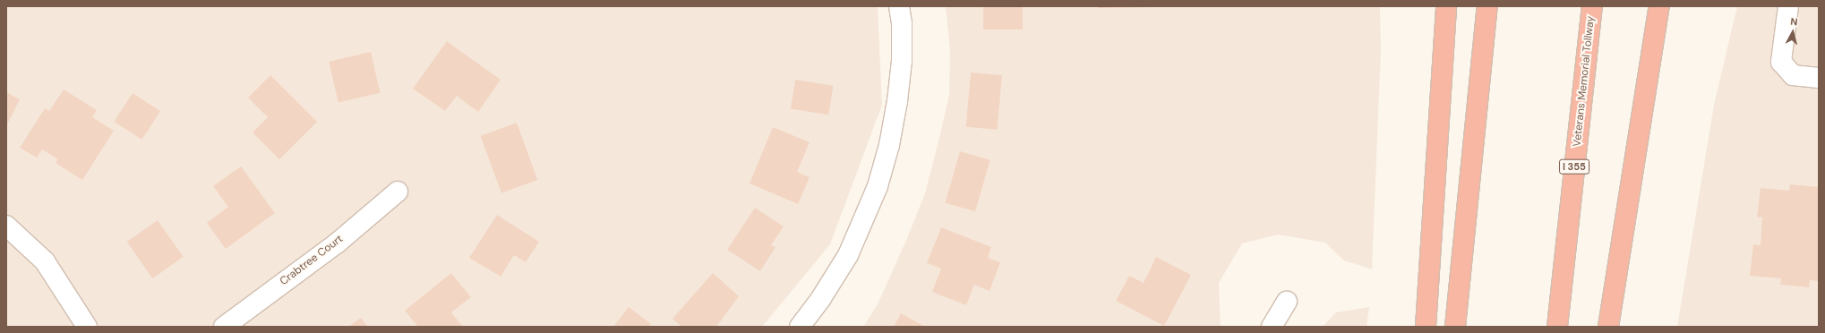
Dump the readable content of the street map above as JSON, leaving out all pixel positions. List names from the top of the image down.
{
  "streets": {
    "highway": ["Veterans Memorial Tollway", "I 355"],
    "street": ["Crabtree Court"]
  },
  "north": "top"
}
